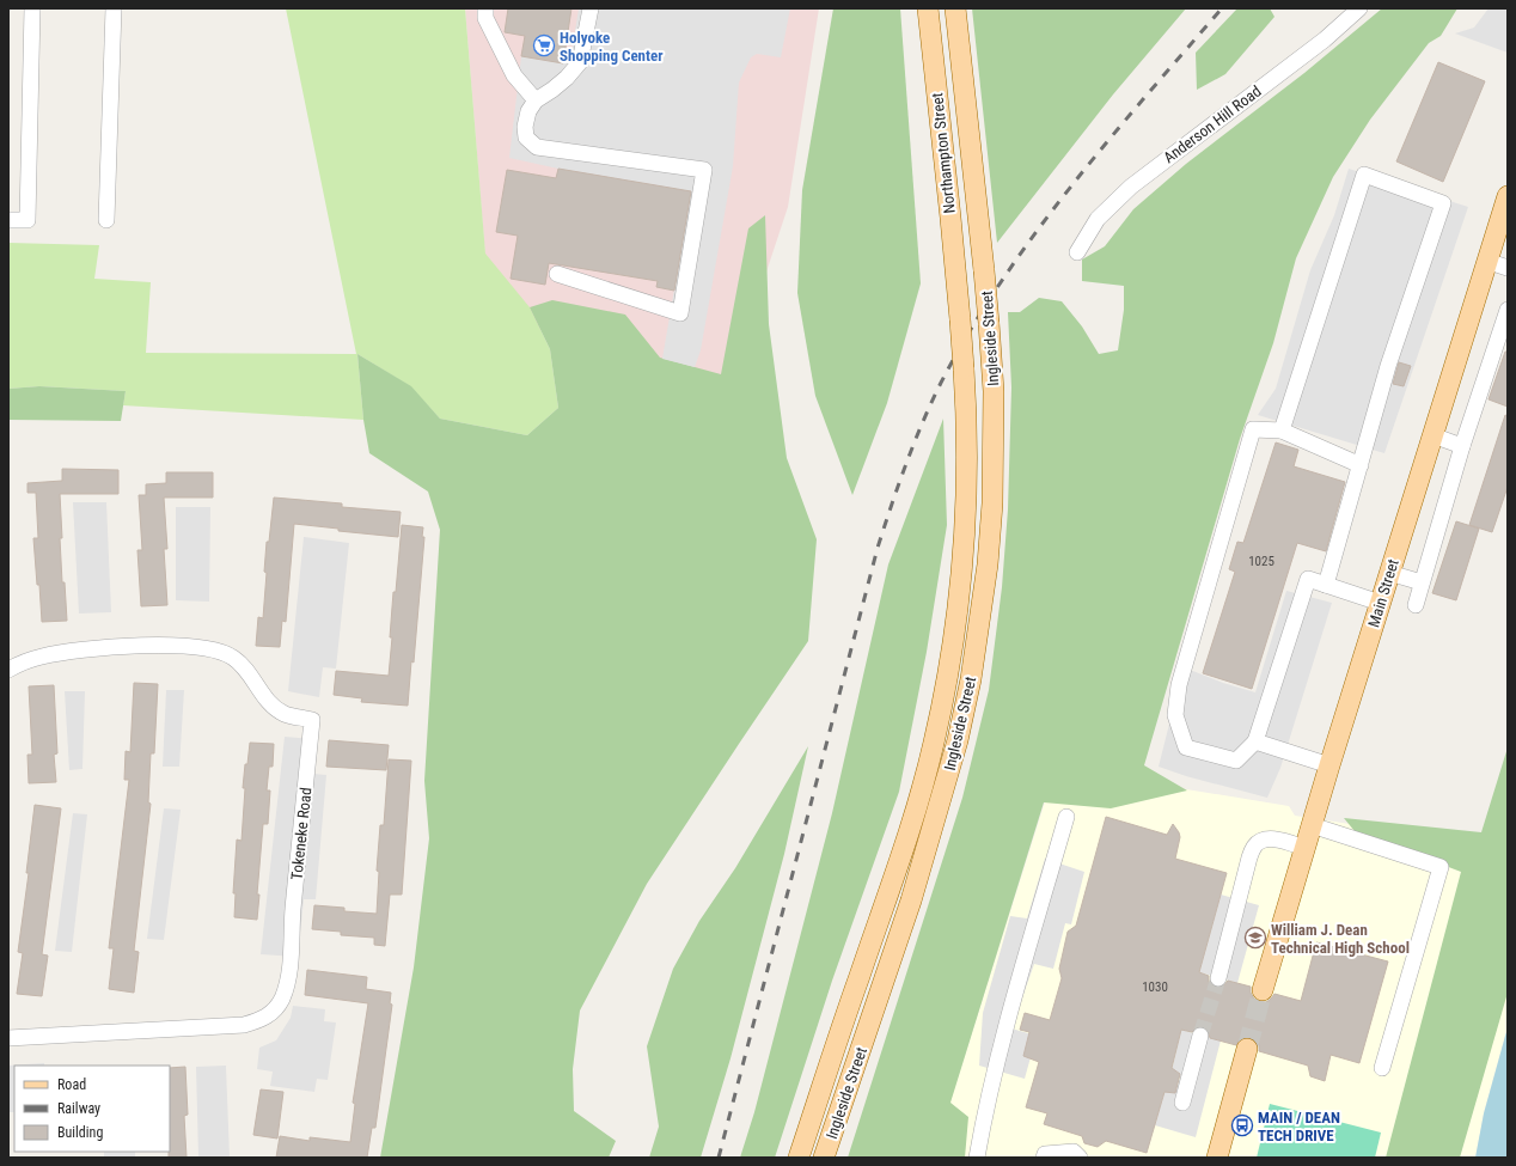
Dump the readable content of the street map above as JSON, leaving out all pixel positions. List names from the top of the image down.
{
  "streets": {
    "main road": ["Northampton Street", "Ingleside Street", "Main Street"],
    "street": ["Anderson Hill Road", "Tokeneke Road"]
  },
  "crossings": [
    ["Northampton Street", "Ingleside Street"]
  ],
  "places": {
    "supermarket": ["Holyoke Shopping Center"],
    "school or university": ["William J. Dean Technical High School"],
    "bus stop": ["MAIN / DEAN TECH DRIVE"]
  },
  "house_numbers": ["1025", "1030"],
  "legend": ["Road", "Railway", "Building"]
}
